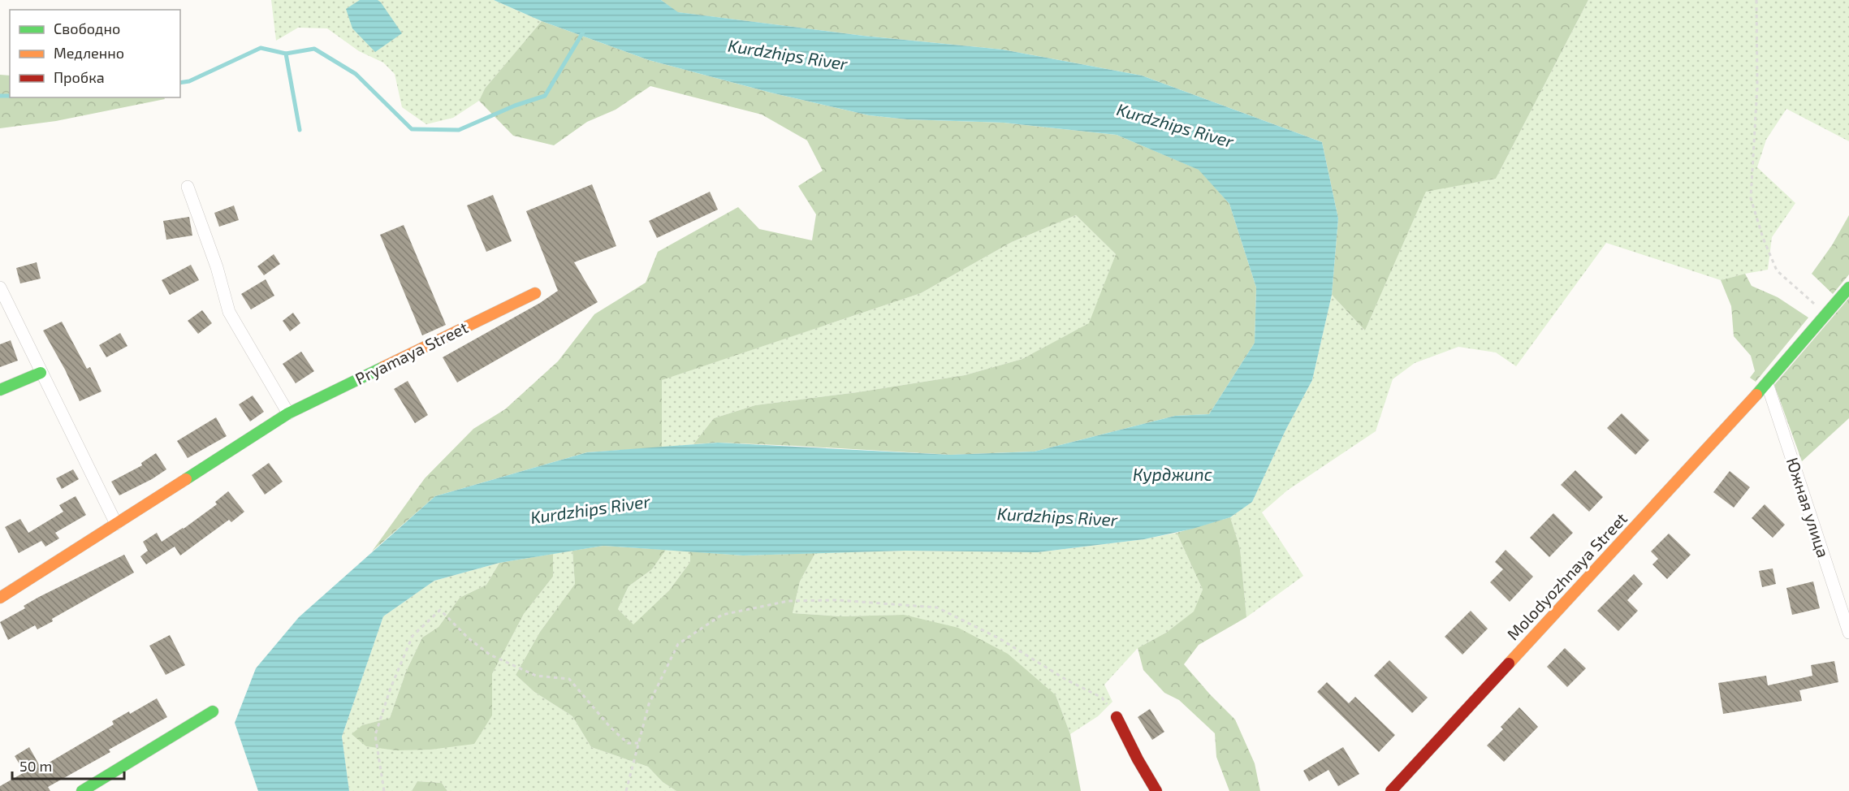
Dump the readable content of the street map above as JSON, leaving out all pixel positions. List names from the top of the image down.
{
  "streets": {
    "street": ["Pryamaya Street", "Южная улица", "Molodyozhnaya Street"]
  },
  "crossings": [
    ["Южная улица", "Molodyozhnaya Street"]
  ],
  "water": ["Kurdzhips River", "Курджипс"],
  "legend": ["Свободно", "Медленно", "Пробка"],
  "scale_bar": "50 m"
}
